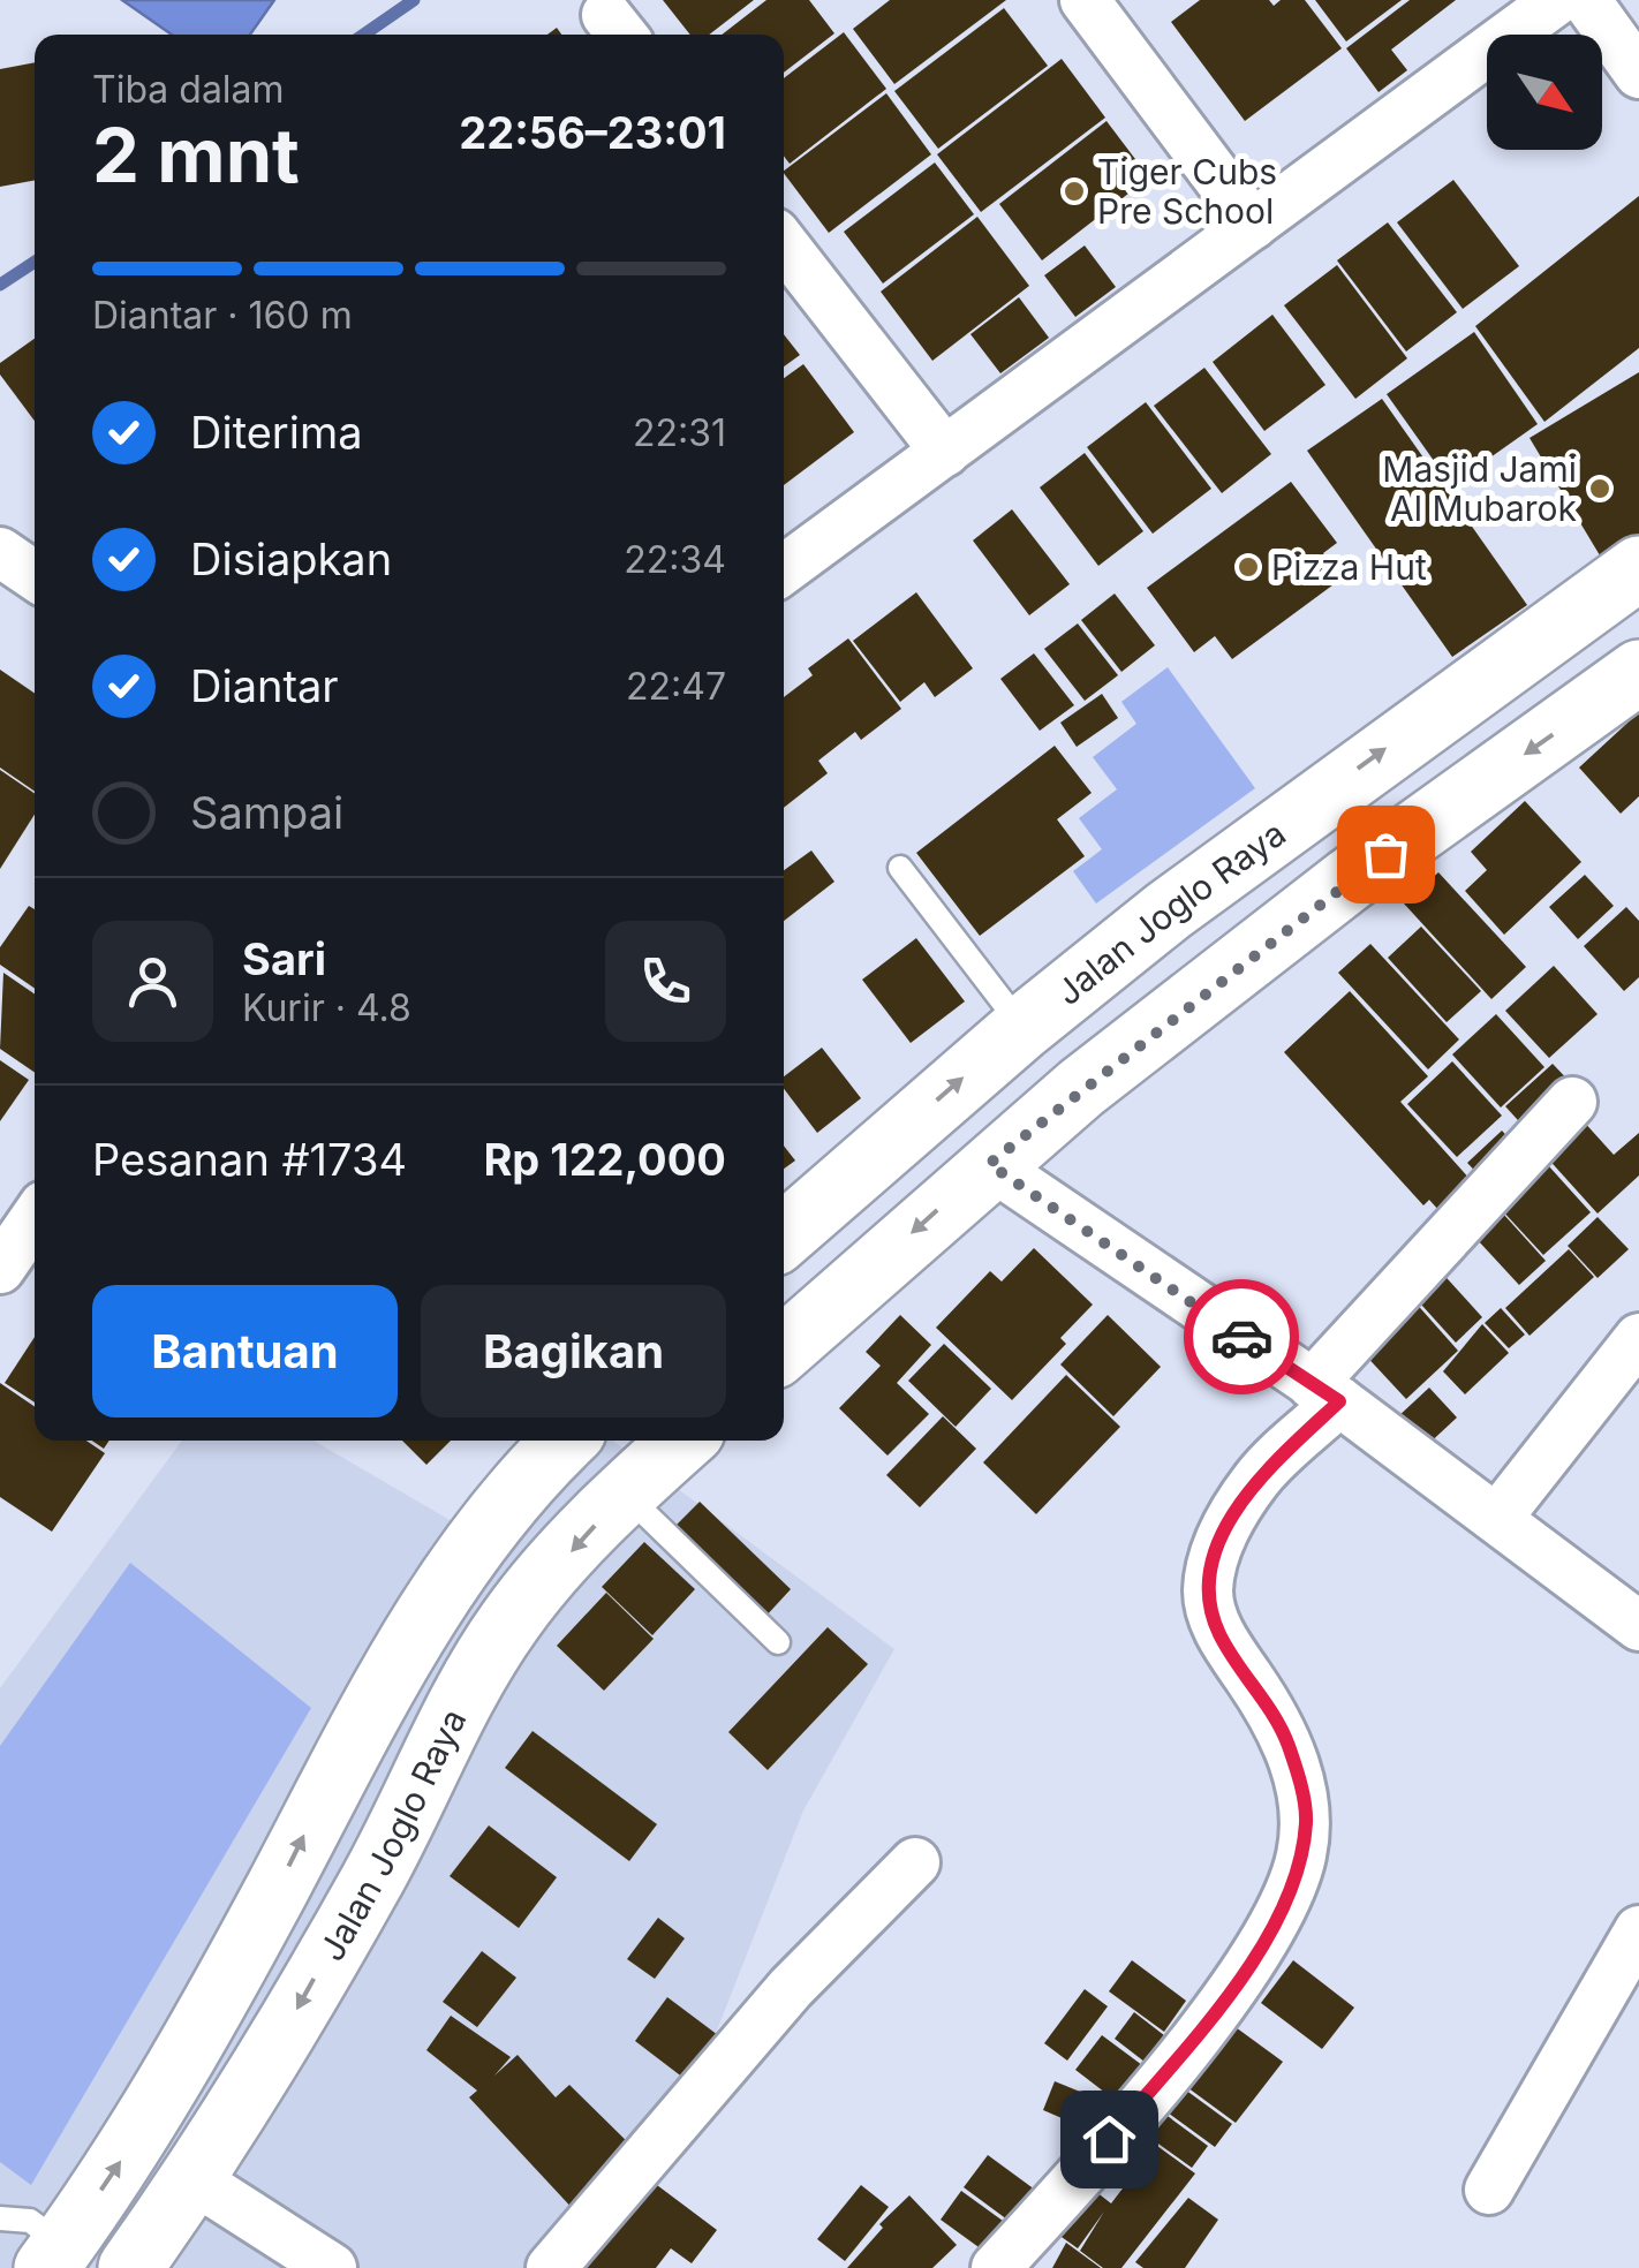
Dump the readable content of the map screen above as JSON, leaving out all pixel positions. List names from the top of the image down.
{
  "streets": {
    "main road": ["Jalan Joglo Raya"]
  },
  "places": ["Tiger Cubs Pre School", "Masjid Jami Al Mubarok", "Pizza Hut"],
  "north": "bottom right",
  "page": {
    "heading": ["2 mnt", "Tiba dalam", "22:56–23:01"],
    "panel": [
      "Sari",
      "Kurir · 4.8",
      "Pesanan #1734",
      "Rp 122,000"
    ],
    "bar": "Diantar · 160 m",
    "list": [
      ["Diterima", "22:31"],
      ["Disiapkan", "22:34"],
      ["Diantar", "22:47"],
      "Sampai"
    ],
    "buttons": ["Bantuan", "Bagikan"]
  }
}
